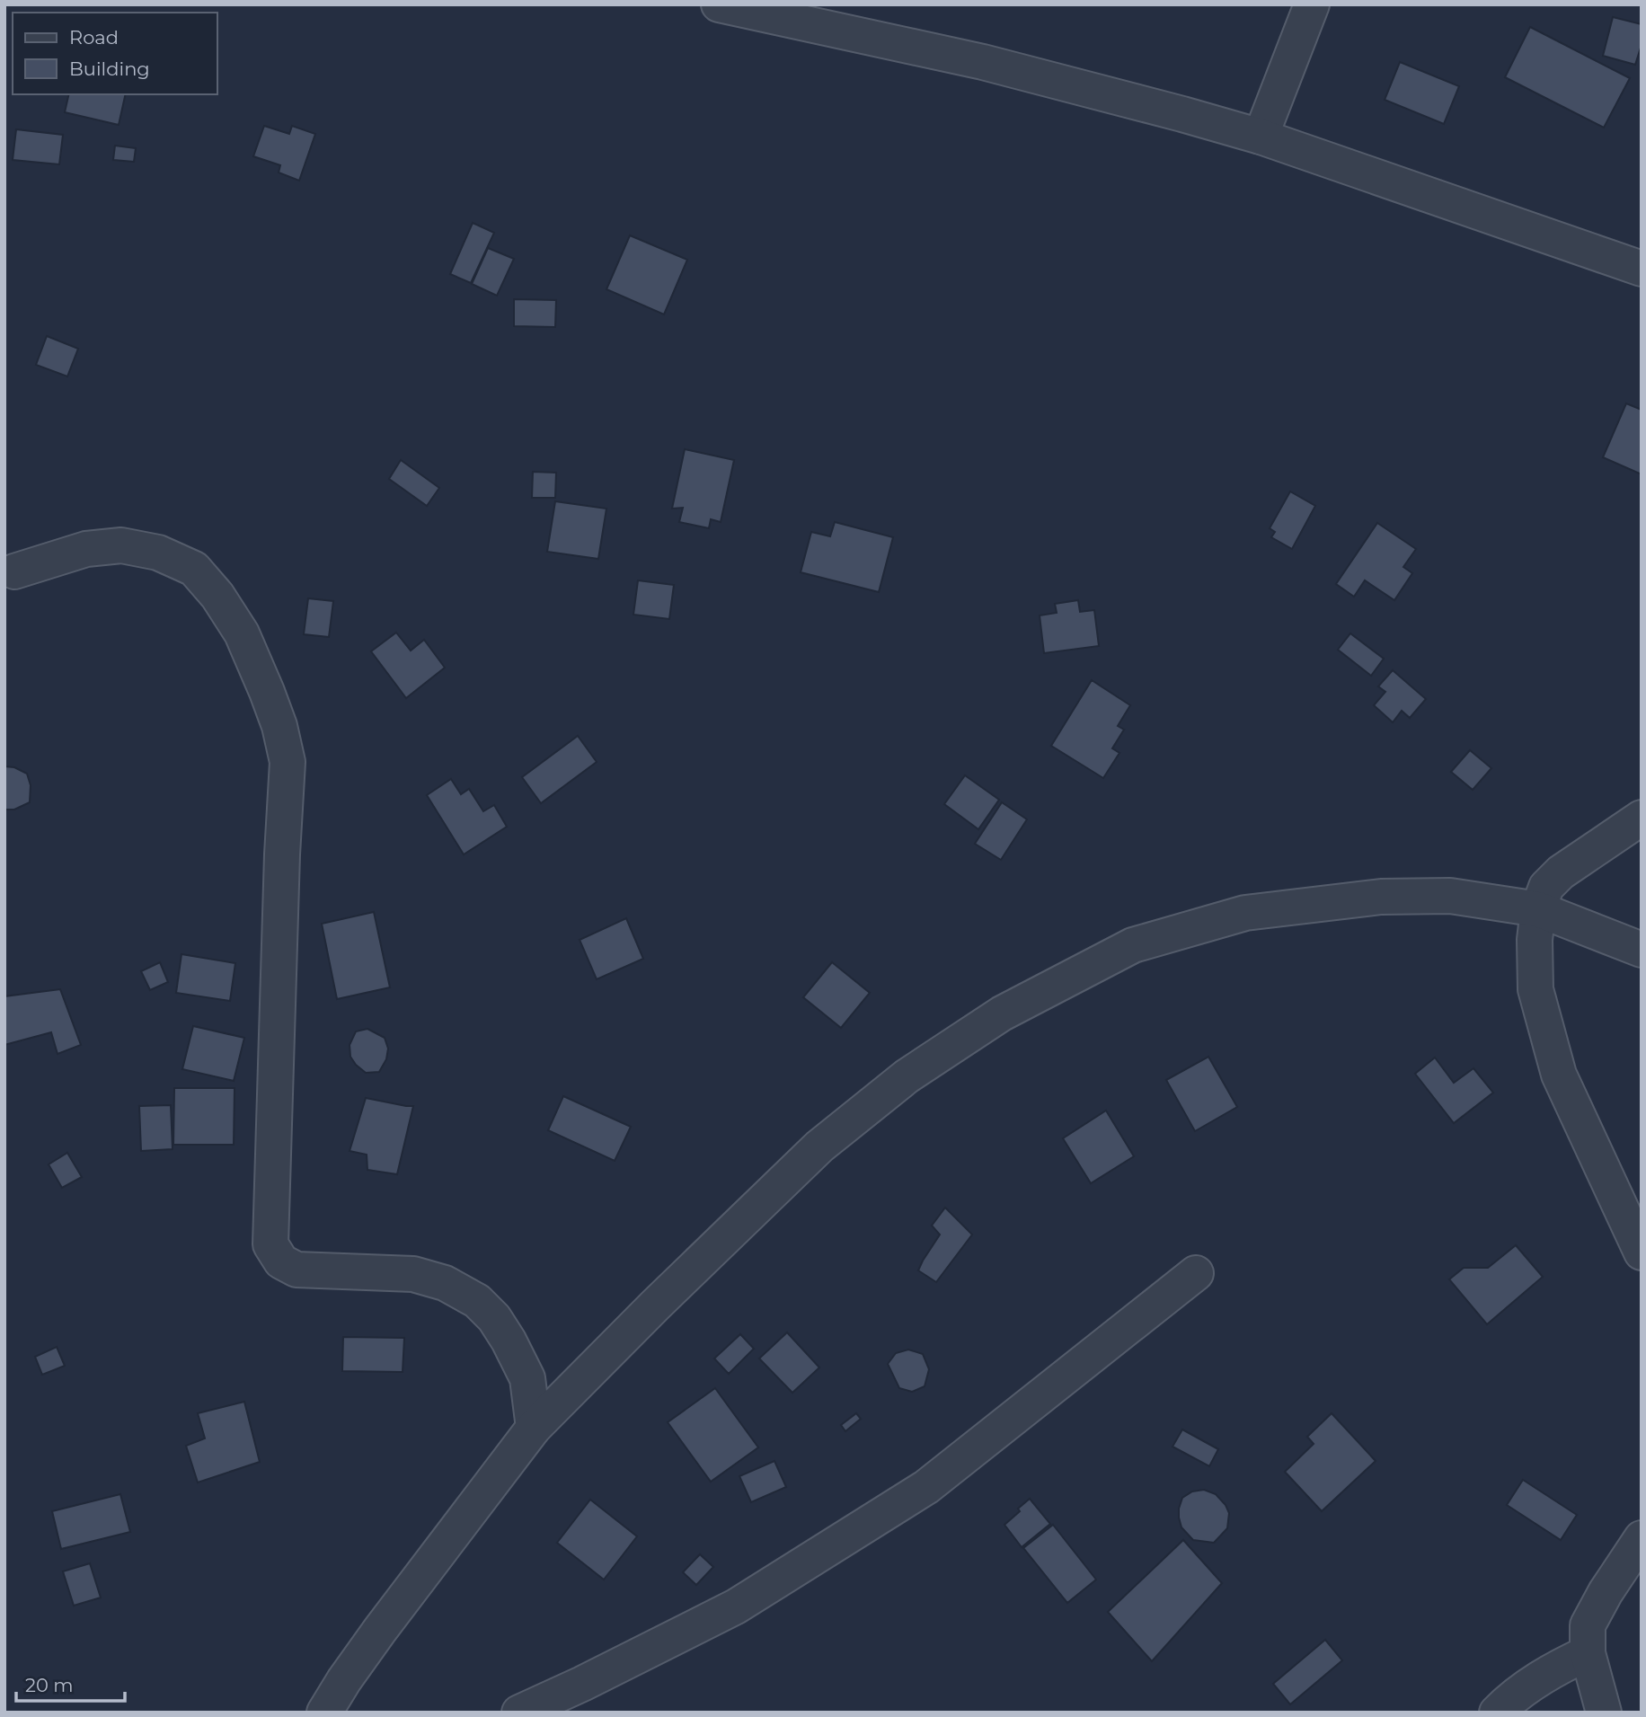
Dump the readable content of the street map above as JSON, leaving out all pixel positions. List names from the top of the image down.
{
  "legend": ["Road", "Building"],
  "scale_bar": "20 m"
}
